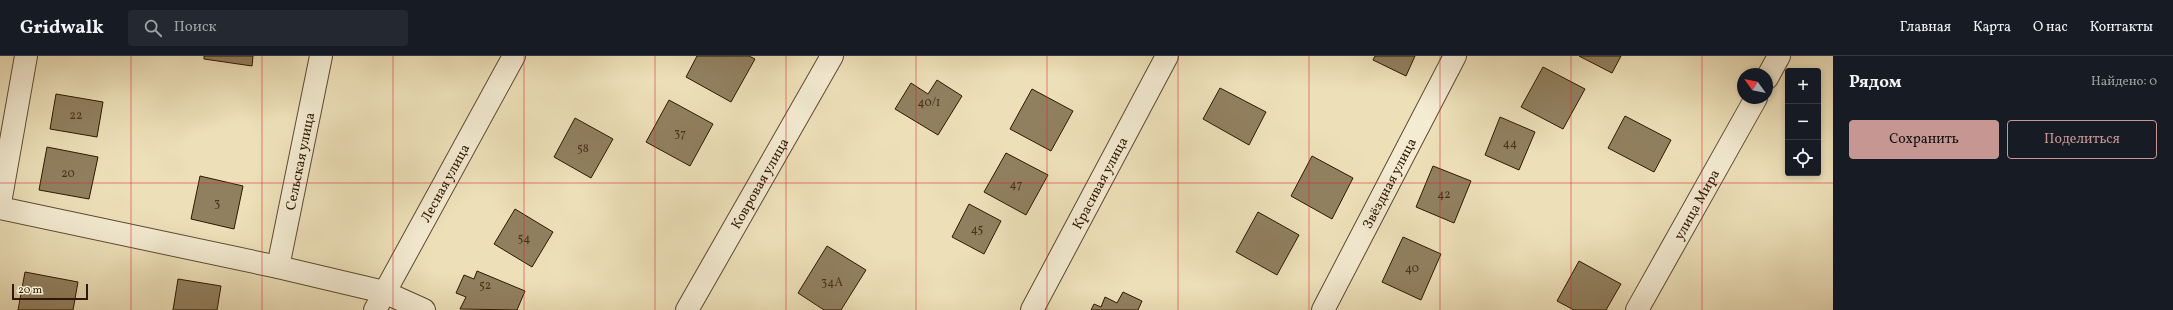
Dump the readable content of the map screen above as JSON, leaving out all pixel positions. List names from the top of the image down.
{
  "streets": {
    "street": [
      "Сельская улица",
      "Лесная улица",
      "Ковровая улица",
      "Красивая улица",
      "Звёздная улица",
      "улица Мира"
    ]
  },
  "house_numbers": [
    "40/1",
    "22",
    "37",
    "44",
    "58",
    "20",
    "47",
    "42",
    "3",
    "45",
    "54",
    "40",
    "34А",
    "52"
  ],
  "scale_bar": "20 m",
  "north": "top left",
  "page": {
    "header": "Gridwalk",
    "search": "Поиск",
    "nav": [
      "Главная",
      "Карта",
      "О нас",
      "Контакты"
    ],
    "heading": ["Рядом", "Найдено: 0"],
    "map_buttons": ["+", "−"],
    "buttons": ["Сохранить", "Поделиться"],
    "scale": "20 m"
  }
}
